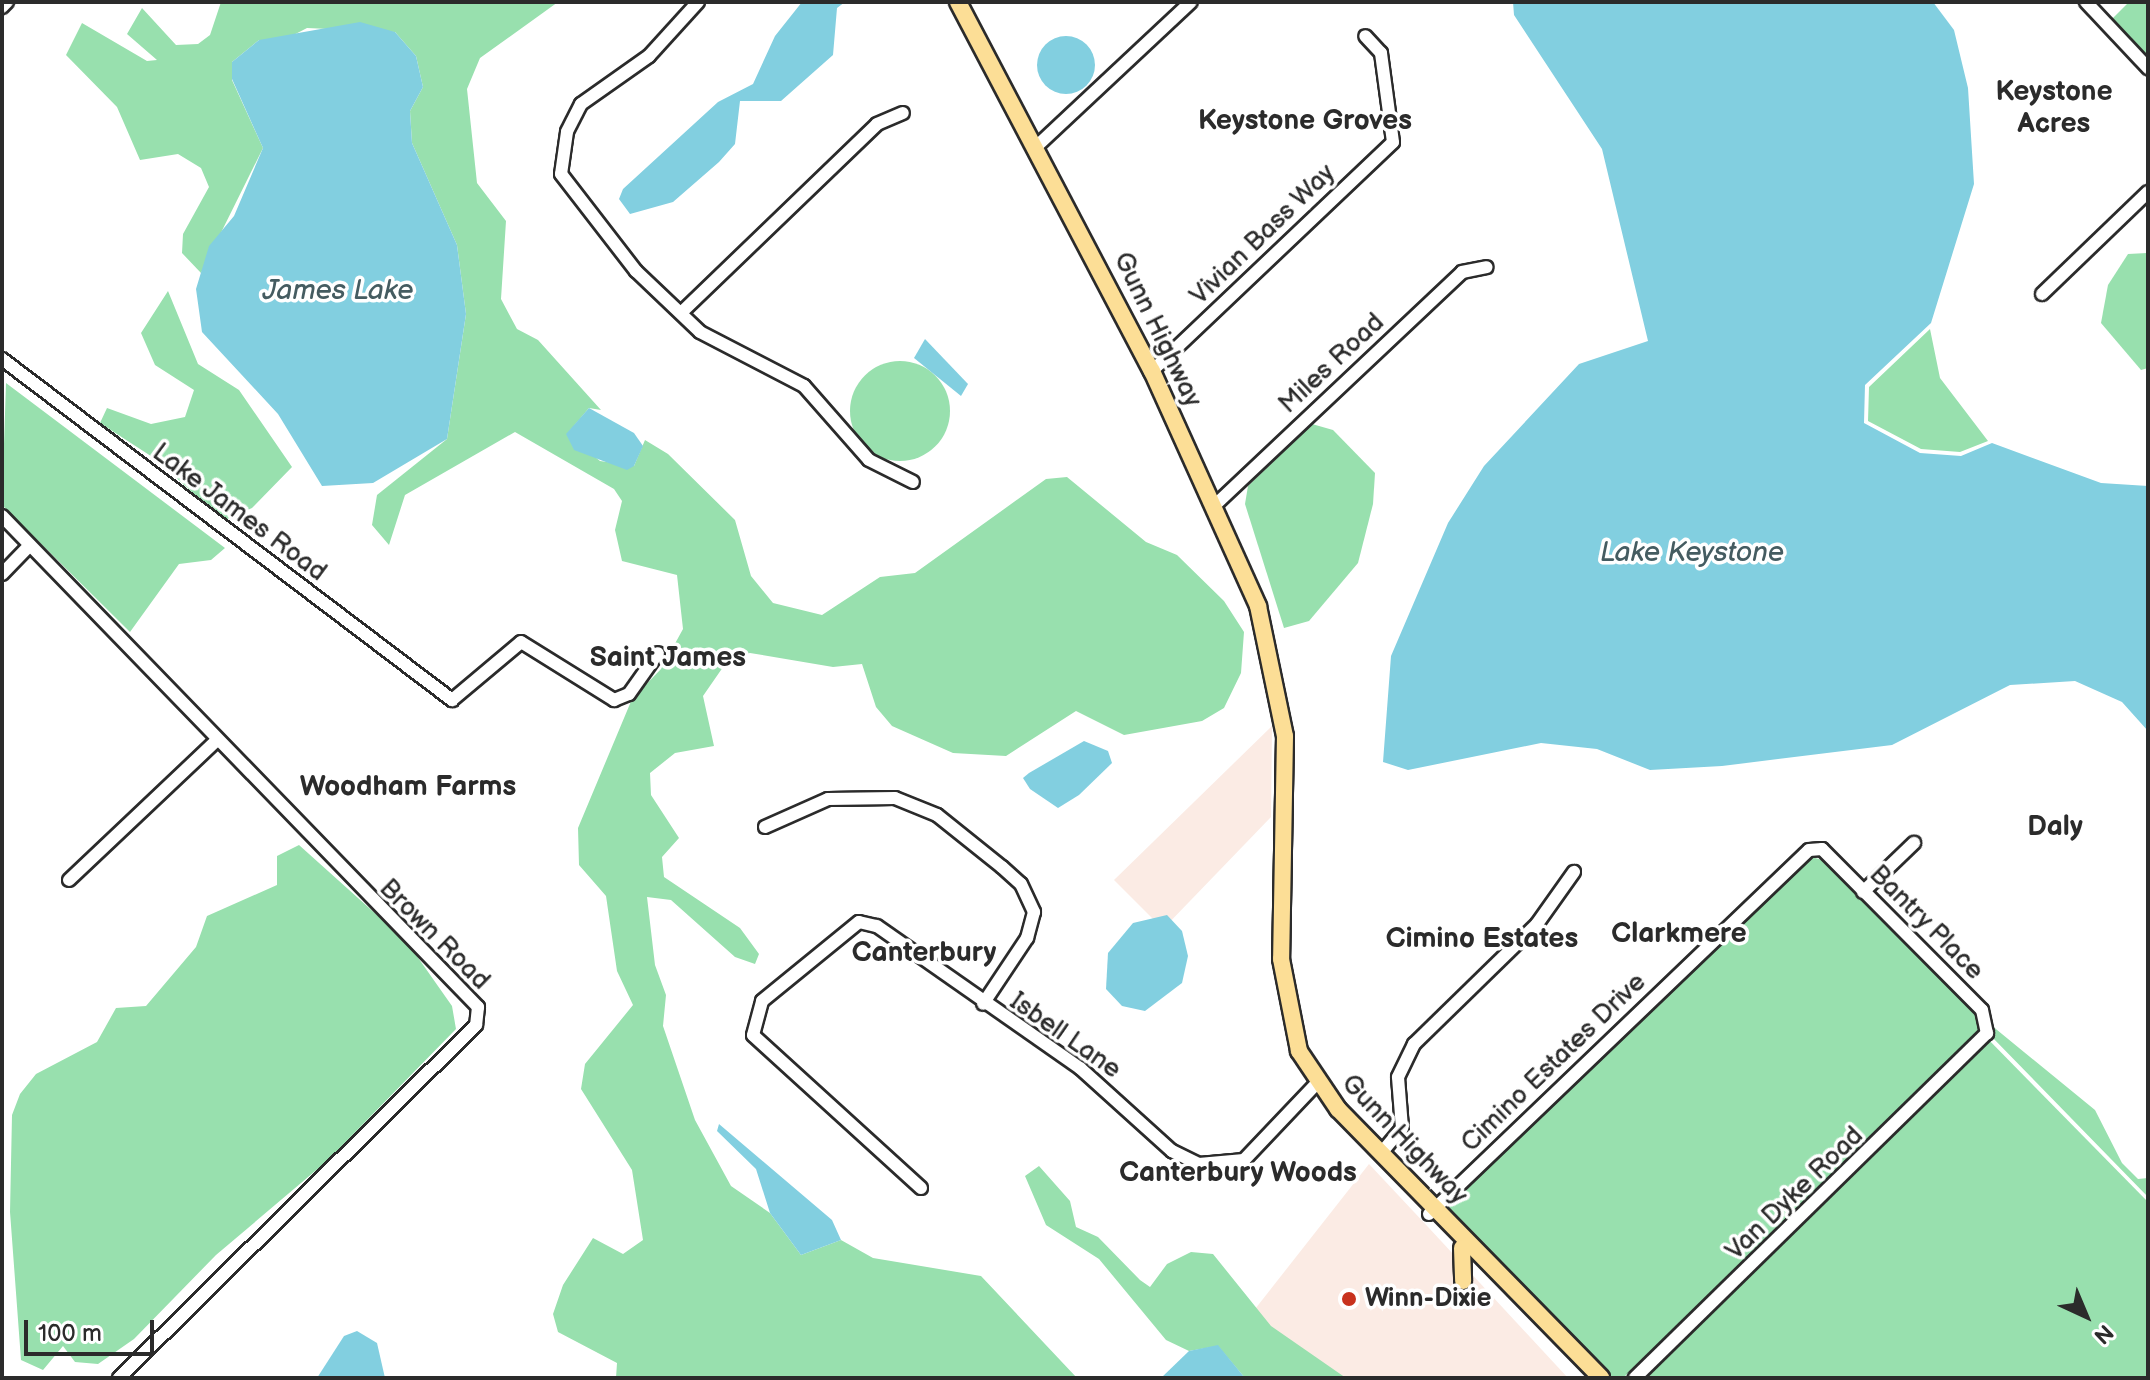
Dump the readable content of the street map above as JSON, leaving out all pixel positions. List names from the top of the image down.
{
  "streets": {
    "main road": ["Gunn Highway"],
    "street": [
      "Vivian Bass Way",
      "Miles Road",
      "Lake James Road",
      "Bantry Place",
      "Brown Road",
      "Isbell Lane",
      "Cimino Estates Drive",
      "Van Dyke Road"
    ]
  },
  "crossings": [
    ["Vivian Bass Way", "Gunn Highway"],
    ["Gunn Highway", "Miles Road"],
    ["Gunn Highway", "Isbell Lane"],
    ["Gunn Highway", "Cimino Estates Drive"],
    ["Bantry Place", "Cimino Estates Drive"],
    ["Bantry Place", "Van Dyke Road"]
  ],
  "districts": [
    "Keystone Acres",
    "Keystone Groves",
    "Saint James",
    "Woodham Farms",
    "Daly",
    "Clarkmere",
    "Cimino Estates",
    "Canterbury",
    "Canterbury Woods"
  ],
  "water": ["James Lake", "Lake Keystone"],
  "places": ["Winn-Dixie"],
  "scale_bar": "100 m",
  "north": "bottom right"
}
